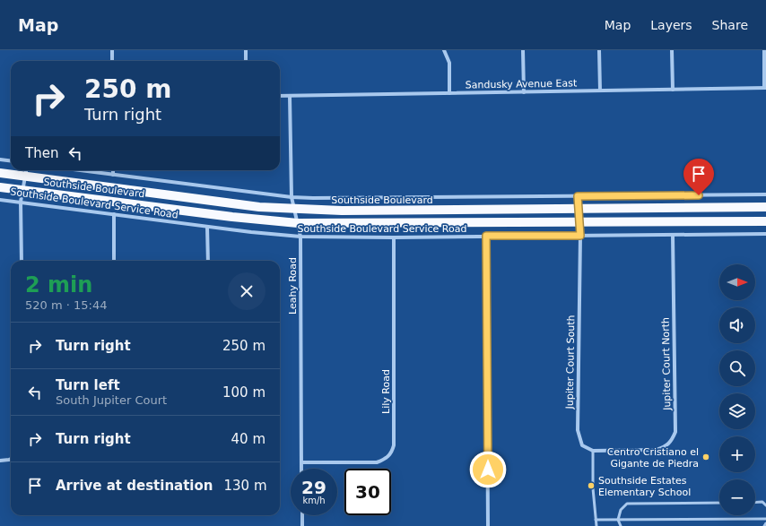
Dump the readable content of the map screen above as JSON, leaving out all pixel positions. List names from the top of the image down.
{
  "streets": {
    "highway": ["Southside Boulevard"],
    "street": [
      "Sandusky Avenue East",
      "Southside Boulevard Service Road",
      "Leahy Road",
      "Jupiter Court South",
      "Jupiter Court North",
      "Lily Road"
    ]
  },
  "crossings": [
    ["Sandusky Avenue East", "Leahy Road"],
    ["Southside Boulevard", "Leahy Road"],
    ["Southside Boulevard", "Jupiter Court South"],
    ["Southside Boulevard Service Road", "Leahy Road"],
    ["Southside Boulevard Service Road", "Jupiter Court South"],
    ["Southside Boulevard Service Road", "Jupiter Court North"],
    ["Southside Boulevard Service Road", "Lily Road"],
    ["Leahy Road", "Lily Road"],
    ["Jupiter Court South", "Jupiter Court North"]
  ],
  "places": ["Centro Cristiano el Gigante de Piedra", "Southside Estates Elementary School"],
  "north": "right",
  "page": {
    "header": "Map",
    "nav": ["Map", "Layers", "Share"],
    "turn": ["250 m", "Turn right"],
    "then": "Then",
    "heading": ["2 min", "520 m · 15:44"],
    "map_buttons": ["+", "−"],
    "list": [
      {
        "name": "Turn right",
        "value": "250 m"
      },
      {
        "name": "Turn left",
        "note": "South Jupiter Court",
        "value": "100 m"
      },
      {
        "name": "Turn right",
        "value": "40 m"
      },
      {
        "name": "Arrive at destination",
        "value": "130 m"
      }
    ],
    "speed": "29 km/h",
    "limit": "30"
  }
}
